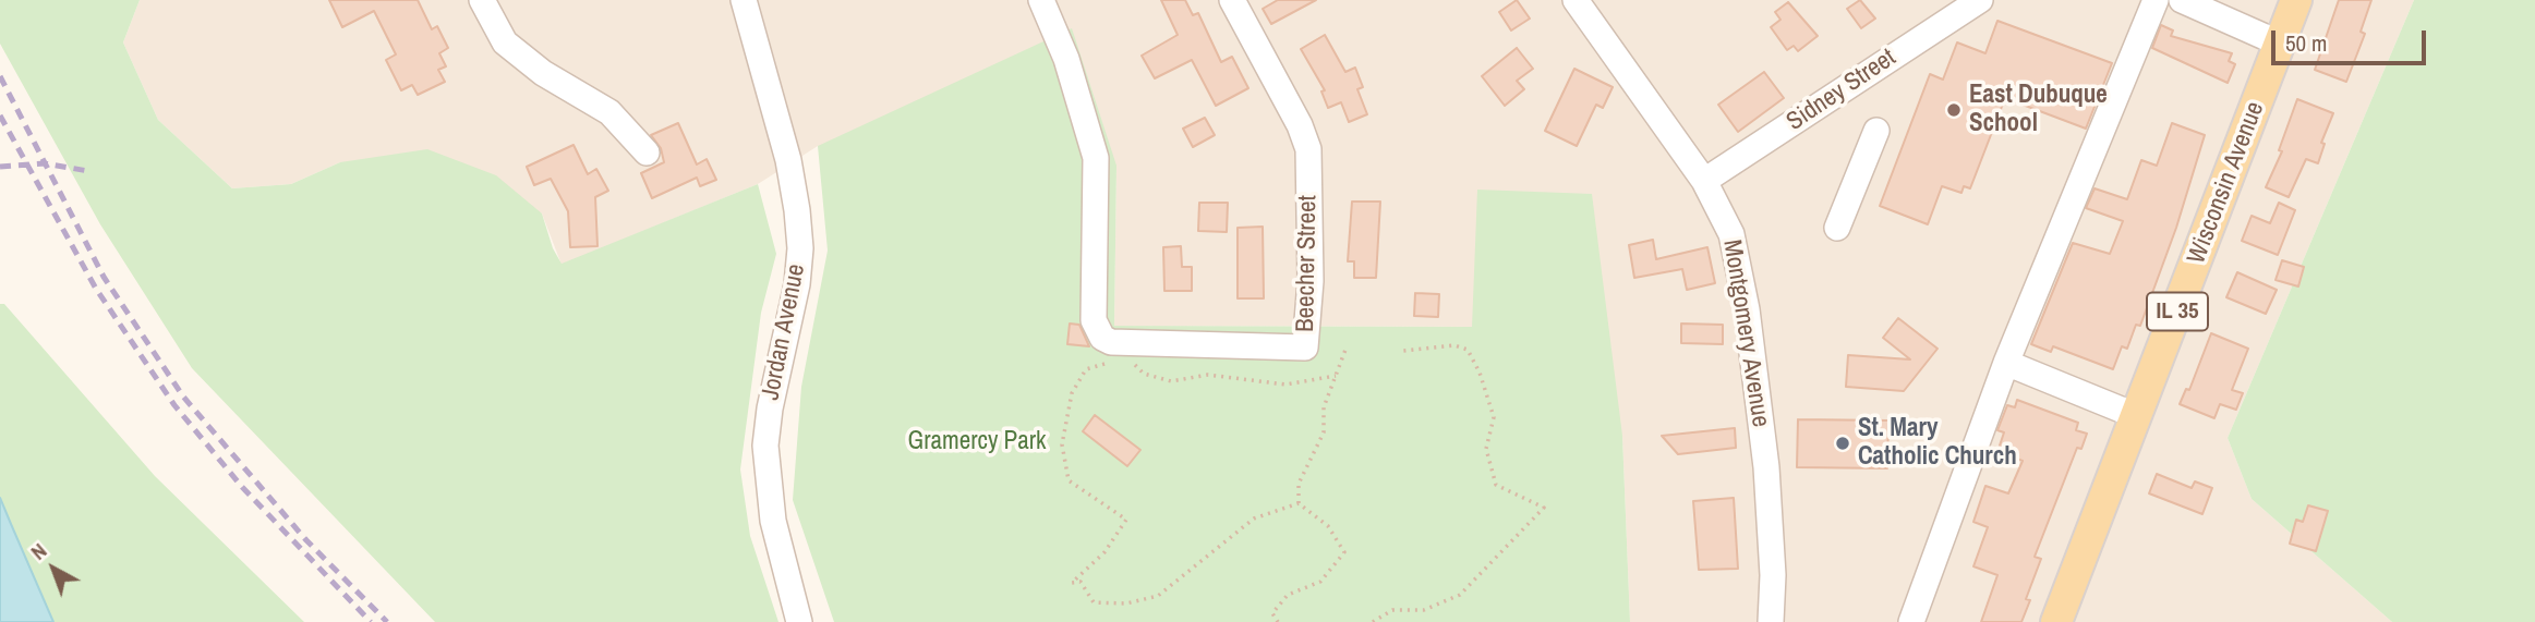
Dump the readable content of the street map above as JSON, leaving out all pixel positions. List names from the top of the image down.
{
  "streets": {
    "main road": ["Wisconsin Avenue", "IL 35"],
    "street": [
      "Sidney Street",
      "Beecher Street",
      "Jordan Avenue",
      "Montgomery Avenue"
    ]
  },
  "crossings": [
    ["Sidney Street", "Montgomery Avenue"]
  ],
  "parks": ["Gramercy Park"],
  "places": ["East Dubuque School", "St. Mary Catholic Church"],
  "scale_bar": "50 m",
  "north": "top left"
}
